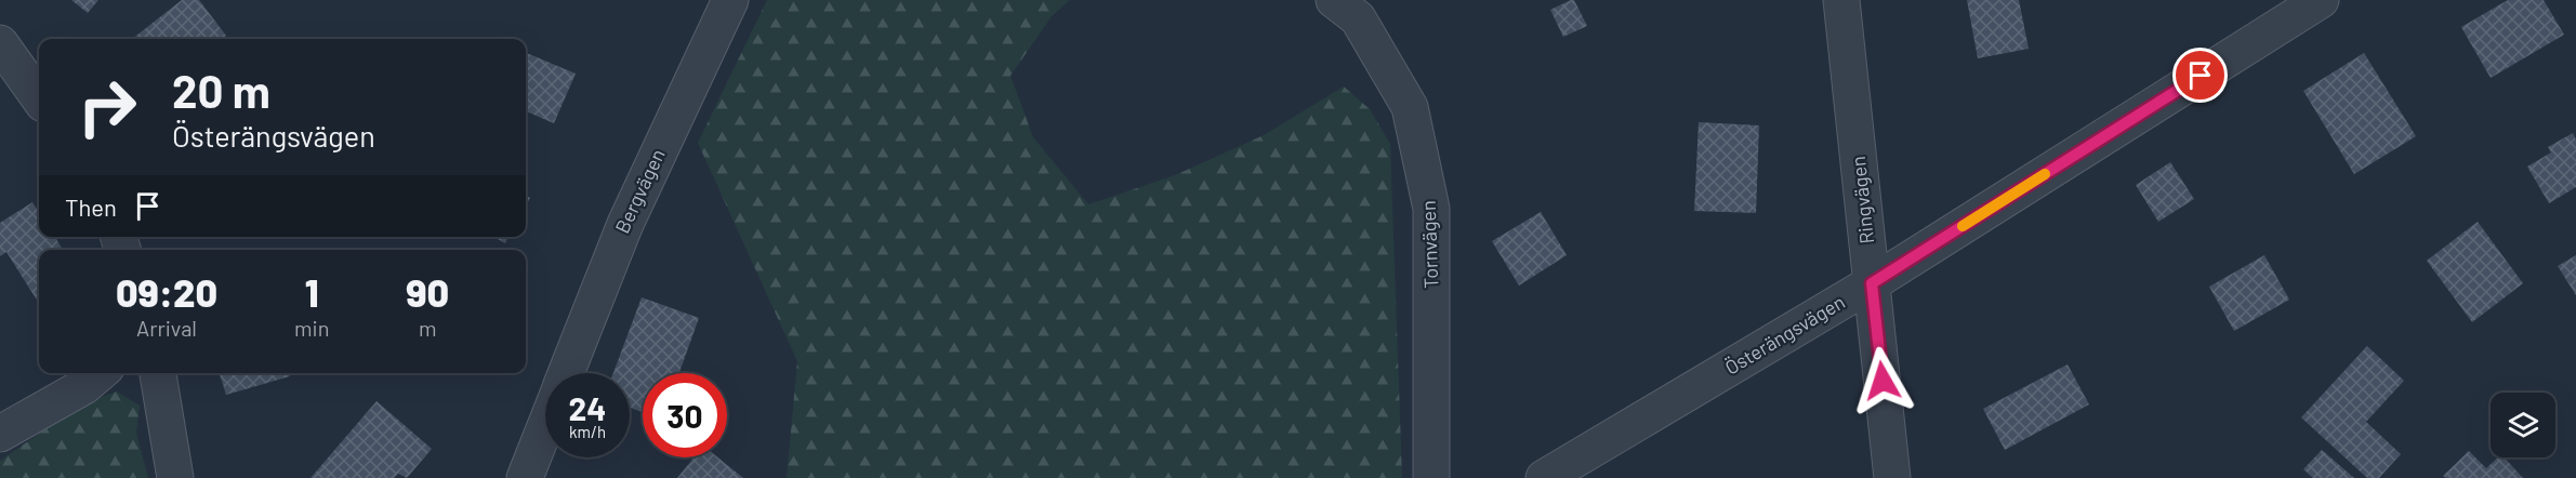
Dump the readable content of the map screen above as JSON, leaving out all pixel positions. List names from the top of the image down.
{
  "streets": {
    "street": [
      "Bergvägen",
      "Ringvägen",
      "Tornvägen",
      "Österängsvägen"
    ]
  },
  "crossings": [
    ["Ringvägen", "Österängsvägen"]
  ],
  "page": {
    "turn": ["20 m", "Österängsvägen"],
    "then": "Then",
    "eta": [
      "09:20",
      "Arrival",
      "1",
      "min",
      "90",
      "m"
    ],
    "speed": "24 km/h",
    "limit": "30"
  }
}
